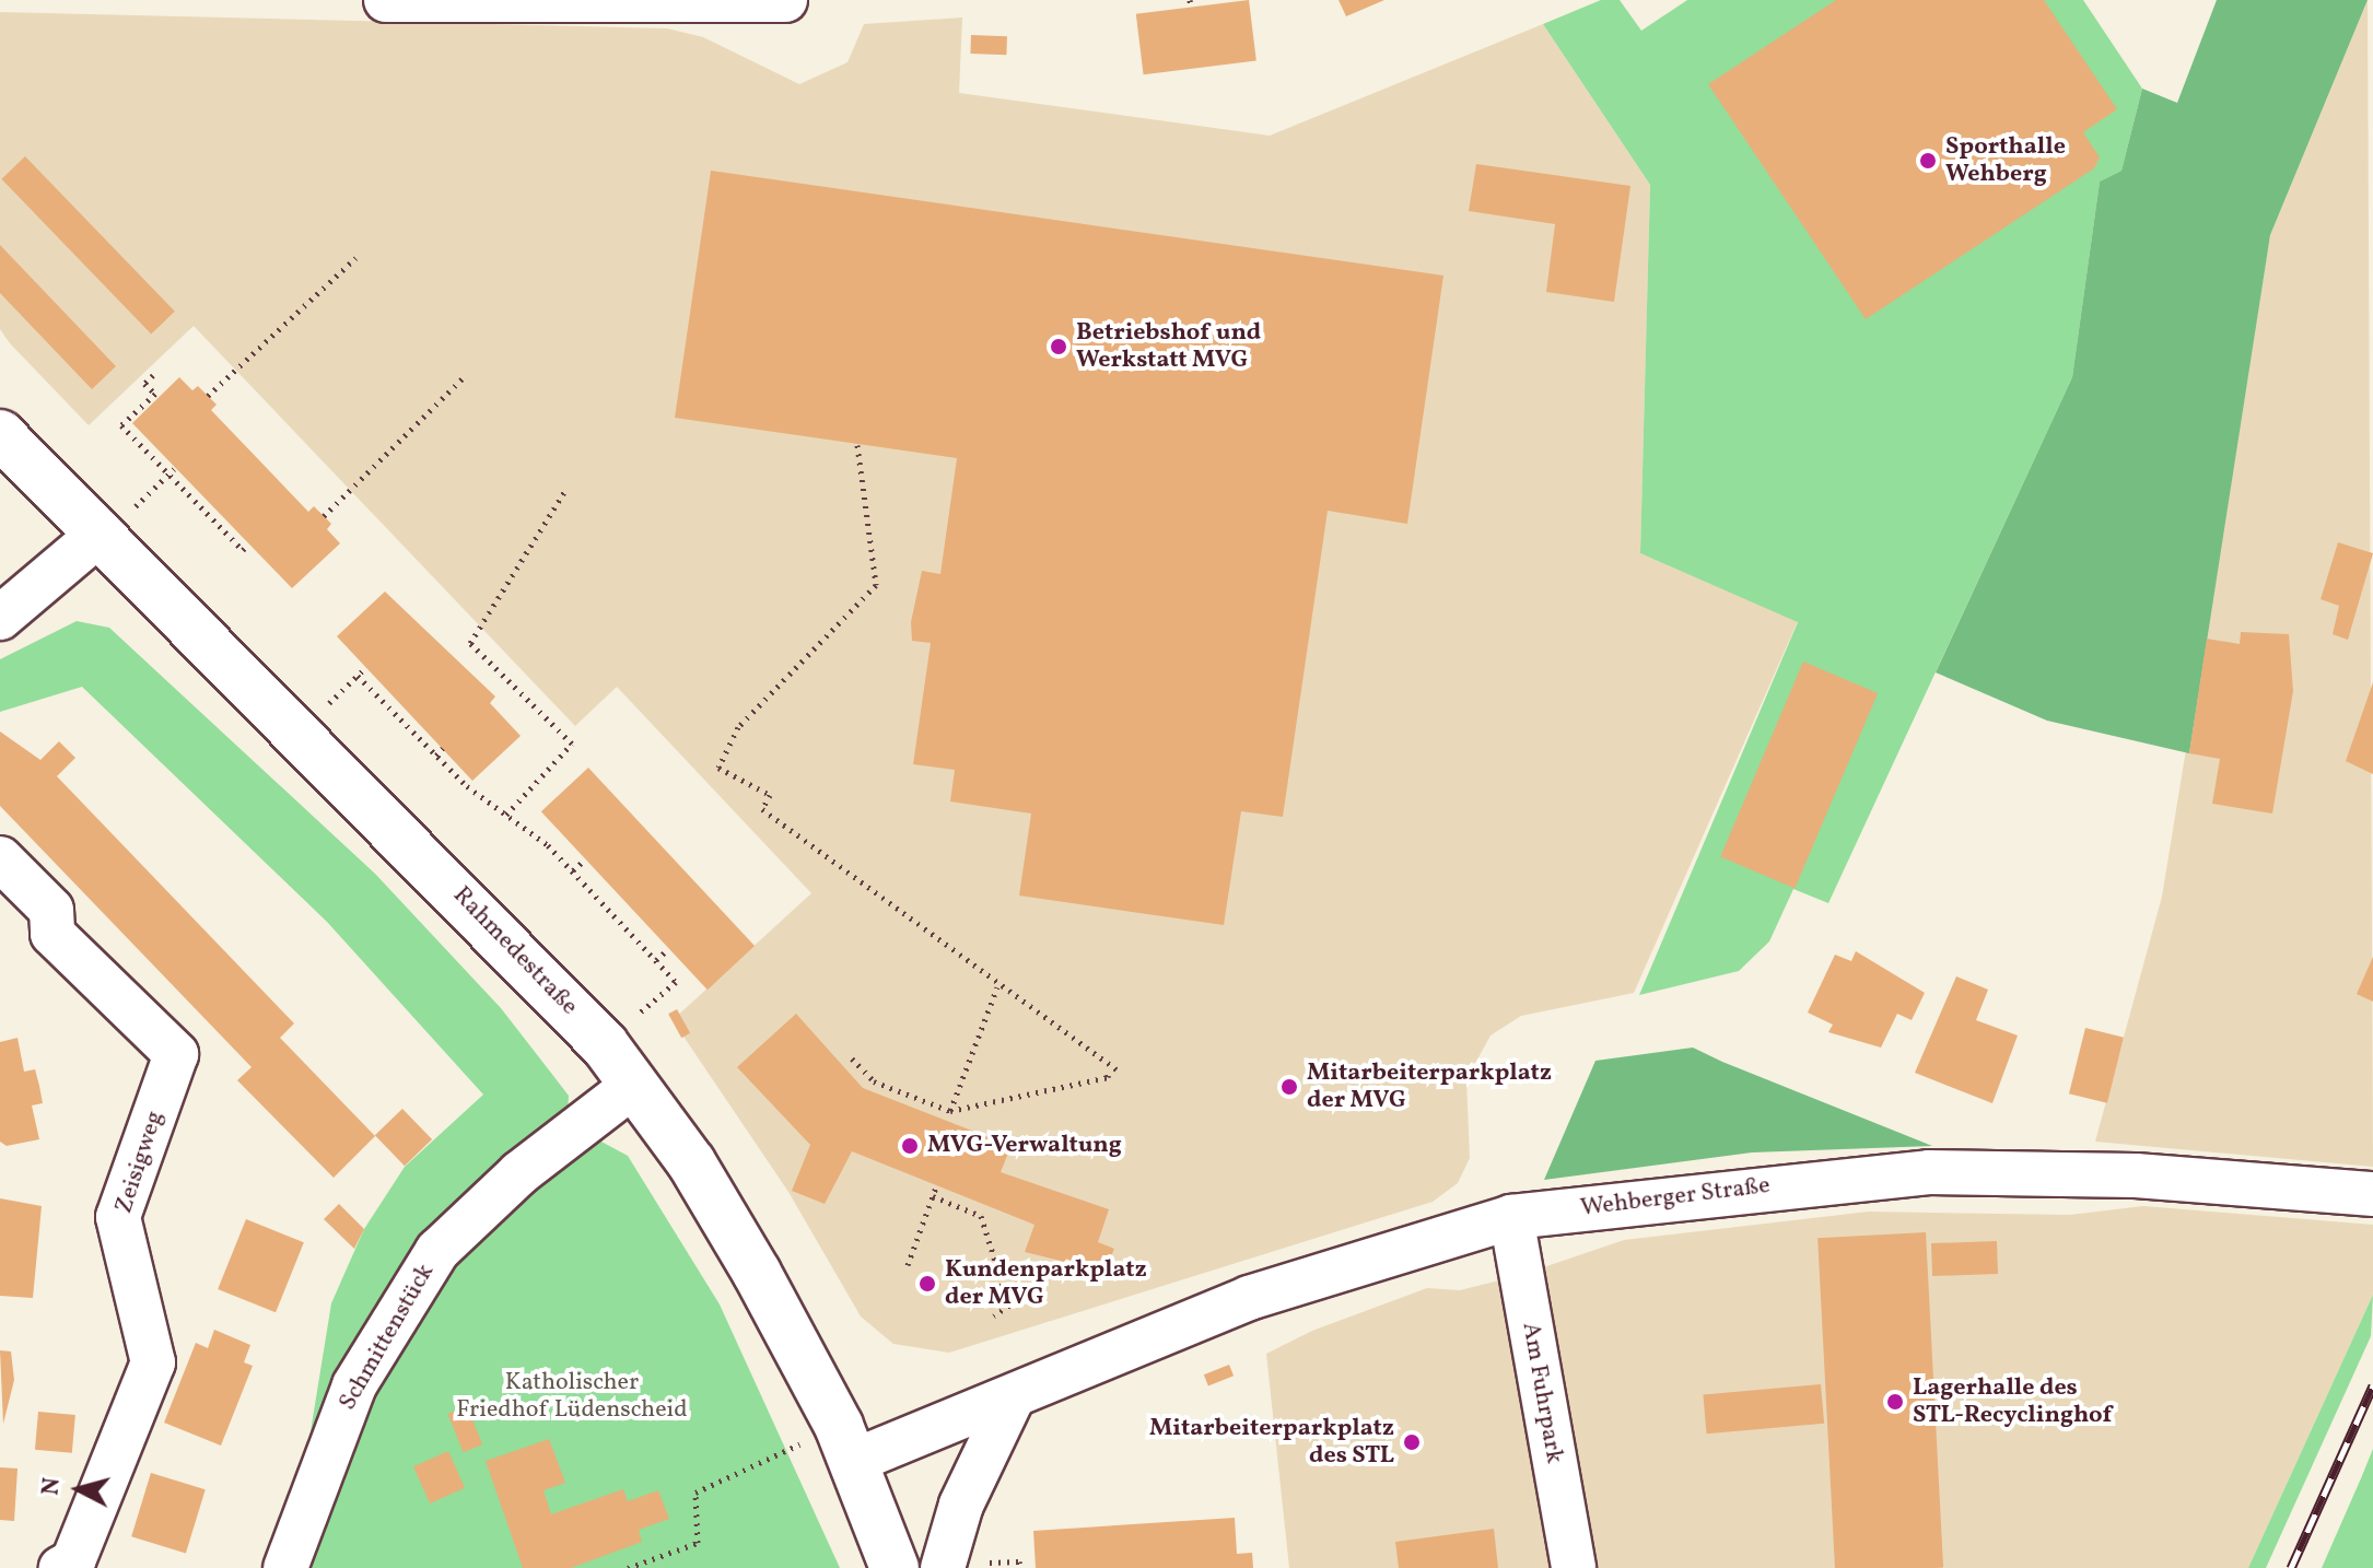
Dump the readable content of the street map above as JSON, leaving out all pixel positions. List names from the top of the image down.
{
  "streets": {
    "main road": ["Rahmedestraße"],
    "street": [
      "Zeisigweg",
      "Wehberger Straße",
      "Schmittenstück",
      "Am Fuhrpark"
    ]
  },
  "crossings": [
    ["Rahmedestraße", "Wehberger Straße"],
    ["Rahmedestraße", "Schmittenstück"],
    ["Wehberger Straße", "Am Fuhrpark"]
  ],
  "parks": ["Katholischer Friedhof Lüdenscheid"],
  "places": [
    "Sporthalle Wehberg",
    "Betriebshof und Werkstatt MVG",
    "Mitarbeiterparkplatz der MVG",
    "MVG-Verwaltung",
    "Kundenparkplatz der MVG",
    "Lagerhalle des STL-Recyclinghof",
    "Mitarbeiterparkplatz des STL"
  ],
  "north": "left"
}
